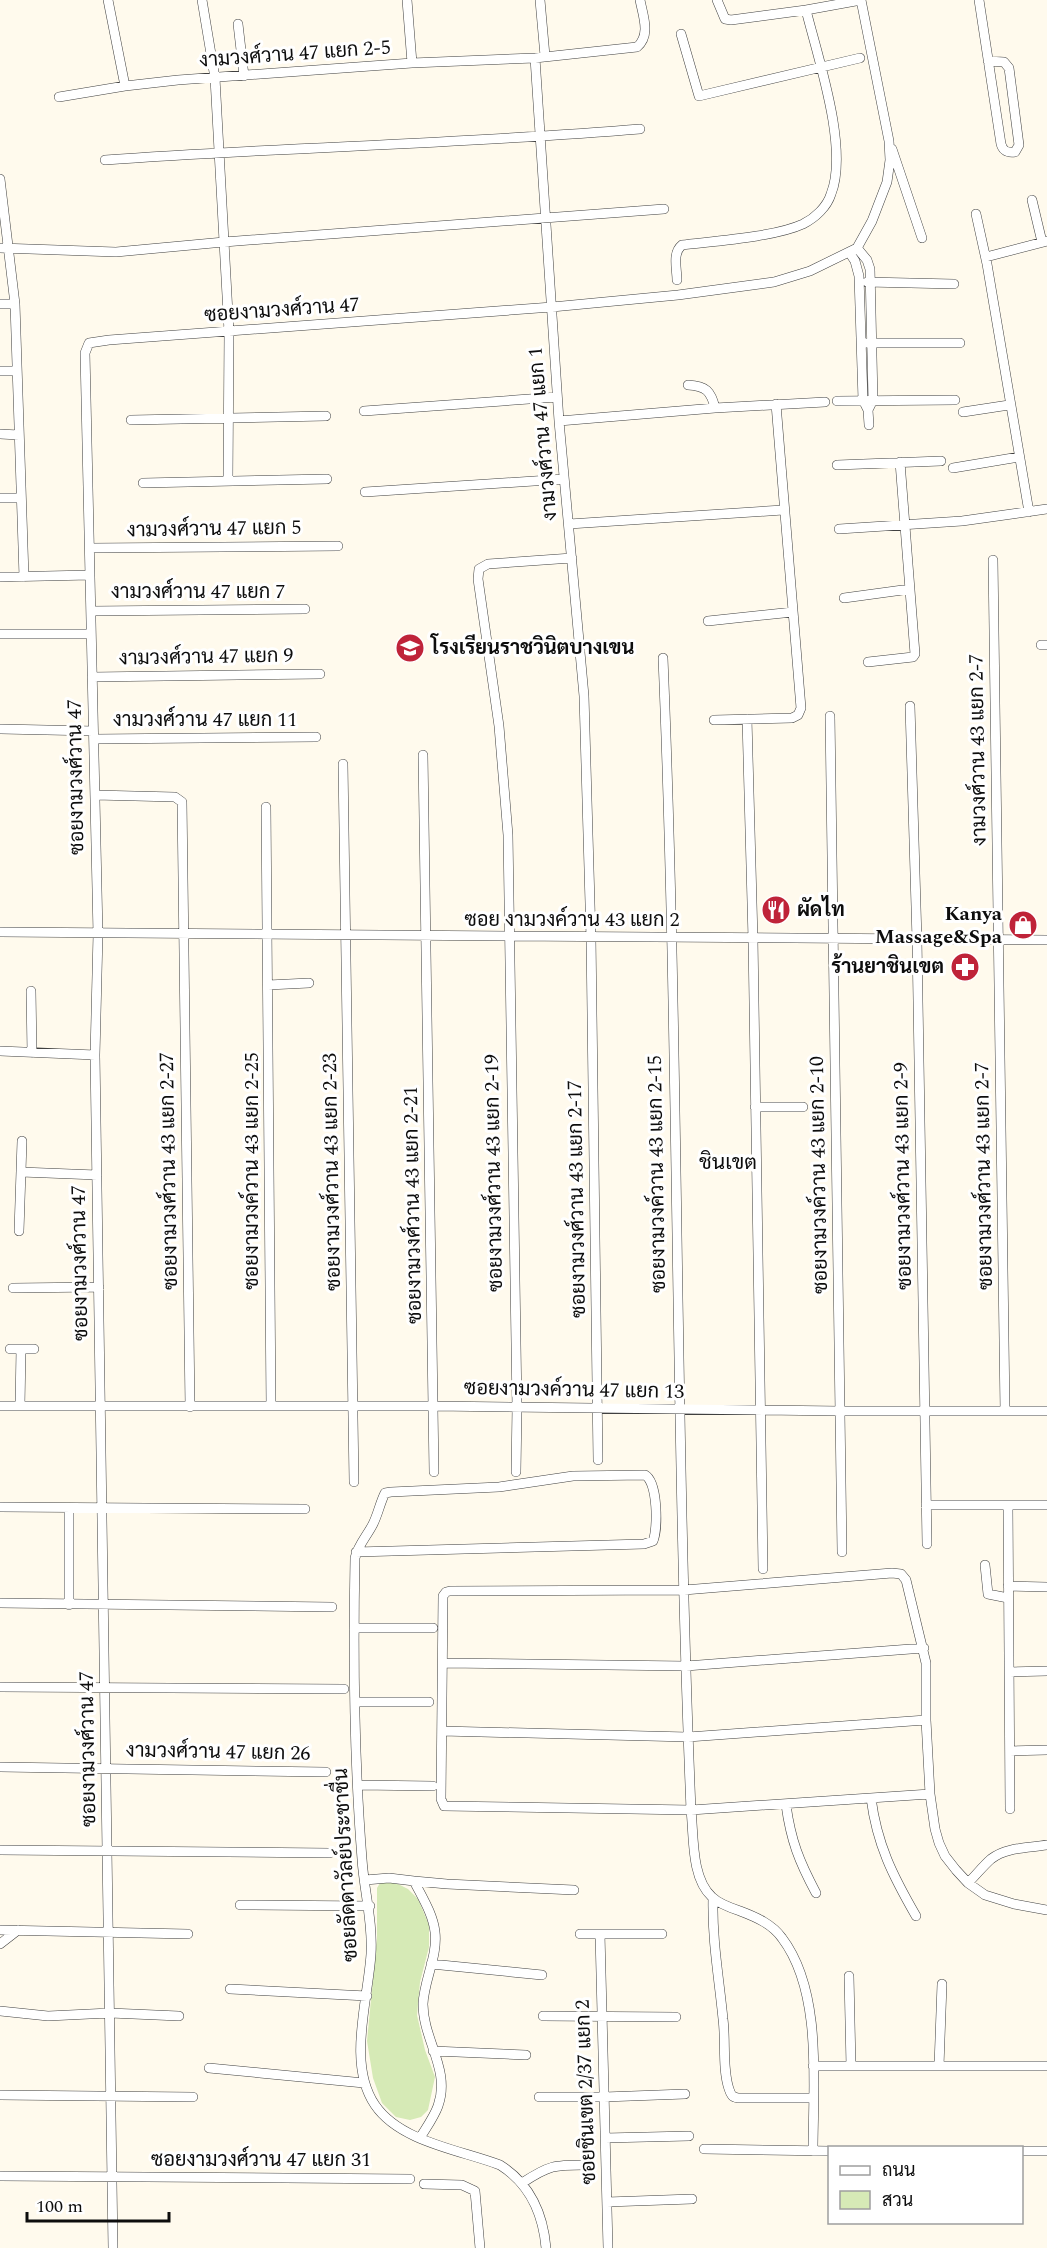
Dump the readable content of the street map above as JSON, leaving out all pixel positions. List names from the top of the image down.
{
  "streets": {
    "street": [
      "งามวงศ์วาน 47 แยก 2-5",
      "ซอยงามวงศ์วาน 47",
      "งามวงศ์วาน 47 แยก 1",
      "งามวงศ์วาน 47 แยก 5",
      "งามวงศ์วาน 47 แยก 7",
      "งามวงศ์วาน 47 แยก 9",
      "งามวงศ์วาน 47 แยก 11",
      "งามวงศ์วาน 43 แยก 2-7",
      "ซอย งามวงค์วาน 43 แยก 2",
      "ซอยงามวงศ์วาน 43 แยก 2-27",
      "ซอยงามวงค์วาน 43 แยก 2-25",
      "ซอยงามวงศ์วาน 43 แยก 2-23",
      "ซอยงามวงศ์วาน 43 แยก 2-19",
      "ซอยงามวงค์วาน 43 แยก 2-15",
      "ซอยงามวงค์วาน 43 แยก 2-10",
      "ซอยงามวงศ์วาน 43 แยก 2-9",
      "ซอยงามวงศ์วาน 43 แยก 2-7",
      "ซอยงามวงศ์วาน 43 แยก 2-17",
      "ซอยงามวงศ์วาน 43 แยก 2-21",
      "ซอยงามวงค์วาน 47 แยก 13",
      "งามวงศ์วาน 47 แยก 26",
      "ซอยลัดดาวัลย์ประชาชื่น",
      "ซอยชินเขต 2/37 แยก 2",
      "ซอยงามวงศ์วาน 47 แยก 31"
    ]
  },
  "crossings": [
    ["งามวงศ์วาน 47 แยก 2-5", "งามวงศ์วาน 47 แยก 1"],
    ["ซอยงามวงศ์วาน 47", "งามวงศ์วาน 47 แยก 1"],
    ["ซอยงามวงศ์วาน 47", "งามวงศ์วาน 47 แยก 5"],
    ["ซอยงามวงศ์วาน 47", "งามวงศ์วาน 47 แยก 7"],
    ["ซอยงามวงศ์วาน 47", "งามวงศ์วาน 47 แยก 9"],
    ["ซอยงามวงศ์วาน 47", "งามวงศ์วาน 47 แยก 11"],
    ["ซอยงามวงศ์วาน 47", "ซอย งามวงค์วาน 43 แยก 2"],
    ["ซอยงามวงศ์วาน 47", "ซอยงามวงศ์วาน 43 แยก 2-27"],
    ["ซอยงามวงศ์วาน 47", "ซอยงามวงค์วาน 47 แยก 13"],
    ["ซอยงามวงศ์วาน 47", "งามวงศ์วาน 47 แยก 26"],
    ["ซอยงามวงศ์วาน 47", "ซอยงามวงศ์วาน 47 แยก 31"],
    ["งามวงศ์วาน 47 แยก 1", "ซอย งามวงค์วาน 43 แยก 2"],
    ["งามวงศ์วาน 47 แยก 1", "ซอยงามวงศ์วาน 43 แยก 2-19"],
    ["งามวงศ์วาน 47 แยก 1", "ซอยงามวงศ์วาน 43 แยก 2-17"],
    ["งามวงศ์วาน 43 แยก 2-7", "ซอย งามวงค์วาน 43 แยก 2"],
    ["งามวงศ์วาน 43 แยก 2-7", "ซอยงามวงศ์วาน 43 แยก 2-7"],
    ["ซอย งามวงค์วาน 43 แยก 2", "ซอยงามวงศ์วาน 43 แยก 2-27"],
    ["ซอย งามวงค์วาน 43 แยก 2", "ซอยงามวงค์วาน 43 แยก 2-25"],
    ["ซอย งามวงค์วาน 43 แยก 2", "ซอยงามวงศ์วาน 43 แยก 2-23"],
    ["ซอย งามวงค์วาน 43 แยก 2", "ซอยงามวงศ์วาน 43 แยก 2-19"],
    ["ซอย งามวงค์วาน 43 แยก 2", "ซอยงามวงค์วาน 43 แยก 2-15"],
    ["ซอย งามวงค์วาน 43 แยก 2", "ซอยงามวงค์วาน 43 แยก 2-10"],
    ["ซอย งามวงค์วาน 43 แยก 2", "ซอยงามวงศ์วาน 43 แยก 2-9"],
    ["ซอย งามวงค์วาน 43 แยก 2", "ซอยงามวงศ์วาน 43 แยก 2-7"],
    ["ซอย งามวงค์วาน 43 แยก 2", "ซอยงามวงศ์วาน 43 แยก 2-17"],
    ["ซอย งามวงค์วาน 43 แยก 2", "ซอยงามวงศ์วาน 43 แยก 2-21"],
    ["ซอยงามวงศ์วาน 43 แยก 2-27", "ซอยงามวงค์วาน 47 แยก 13"],
    ["ซอยงามวงค์วาน 43 แยก 2-25", "ซอยงามวงค์วาน 47 แยก 13"],
    ["ซอยงามวงศ์วาน 43 แยก 2-23", "ซอยงามวงค์วาน 47 แยก 13"],
    ["ซอยงามวงศ์วาน 43 แยก 2-19", "ซอยงามวงค์วาน 47 แยก 13"],
    ["ซอยงามวงค์วาน 43 แยก 2-15", "ซอยงามวงค์วาน 47 แยก 13"],
    ["ซอยงามวงค์วาน 43 แยก 2-10", "ซอยงามวงค์วาน 47 แยก 13"],
    ["ซอยงามวงศ์วาน 43 แยก 2-9", "ซอยงามวงค์วาน 47 แยก 13"],
    ["ซอยงามวงศ์วาน 43 แยก 2-7", "ซอยงามวงค์วาน 47 แยก 13"],
    ["ซอยงามวงศ์วาน 43 แยก 2-17", "ซอยงามวงค์วาน 47 แยก 13"],
    ["ซอยงามวงศ์วาน 43 แยก 2-21", "ซอยงามวงค์วาน 47 แยก 13"]
  ],
  "districts": ["ชินเขต"],
  "places": {
    "school or university": ["โรงเรียนราชวินิตบางเขน"],
    "restaurant": ["ผัดไท"],
    "shop": ["Kanya Massage&Spa"],
    "pharmacy": ["ร้านยาชินเขต"]
  },
  "legend": ["ถนน", "สวน"],
  "scale_bar": "100 m"
}
